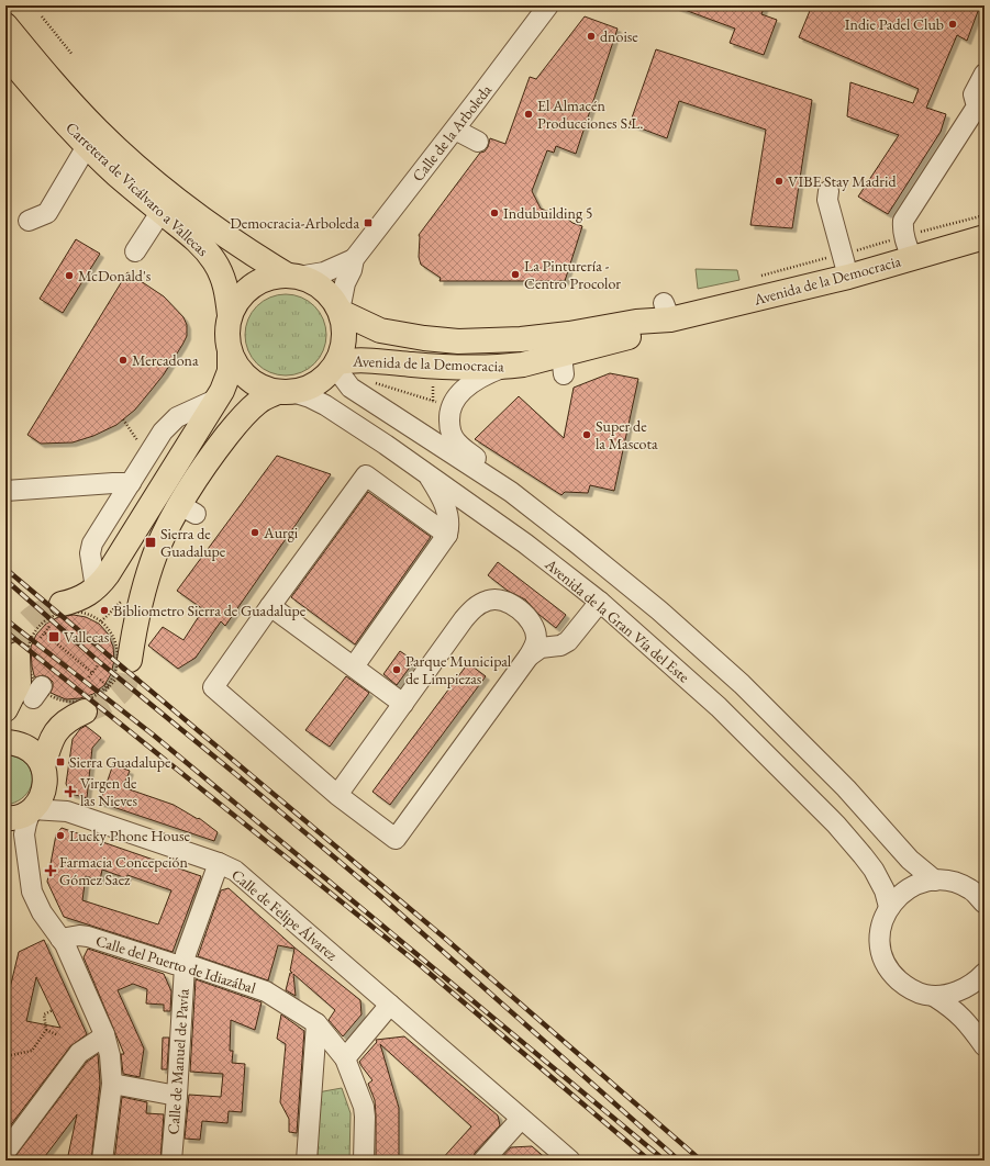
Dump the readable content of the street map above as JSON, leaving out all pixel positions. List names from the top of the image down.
{
  "streets": {
    "main road": ["Carretera de Vicálvaro a Vallecas", "Avenida de la Democracia"],
    "street": [
      "Calle de la Arboleda",
      "Avenida de la Gran Vía del Este",
      "Calle de Felipe Álvarez",
      "Calle del Puerto de Idiazábal",
      "Calle de Manuel de Pavía"
    ]
  },
  "crossings": [
    ["Calle de la Arboleda", "Carretera de Vicálvaro a Vallecas"],
    ["Calle de la Arboleda", "Avenida de la Democracia"],
    ["Calle de la Arboleda", "Avenida de la Gran Vía del Este"],
    ["Carretera de Vicálvaro a Vallecas", "Avenida de la Democracia"],
    ["Carretera de Vicálvaro a Vallecas", "Avenida de la Gran Vía del Este"],
    ["Avenida de la Democracia", "Avenida de la Gran Vía del Este"],
    ["Calle de Felipe Álvarez", "Calle de Manuel de Pavía"],
    ["Calle del Puerto de Idiazábal", "Calle de Manuel de Pavía"]
  ],
  "places": {
    "other": [
      "Indie Padel Club",
      "dnoise",
      "El Almacén Producciones S.L.",
      "VIBE Stay Madrid",
      "Indubuilding 5",
      "La Pinturería - Centro Procolor",
      "McDonald's",
      "Mercadona",
      "Super de la Mascota",
      "Aurgi",
      "Bibliometro Sierra de Guadalupe",
      "Parque Municipal de Limpiezas",
      "Lucky Phone House"
    ],
    "transit": [
      "Democracia-Arboleda",
      "Sierra de Guadalupe",
      "Vallecas",
      "Sierra Guadalupe"
    ],
    "health": ["Virgen de las Nieves", "Farmacia Concepción Gómez Saez"]
  }
}
